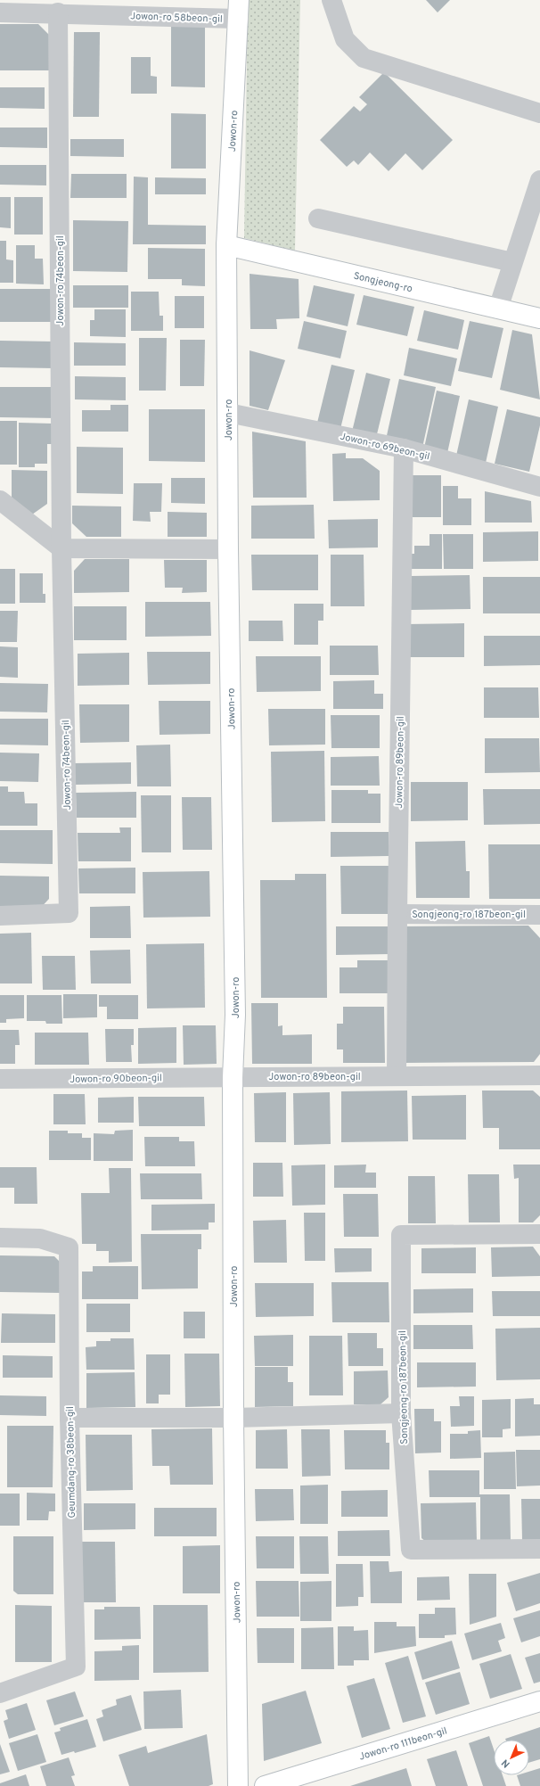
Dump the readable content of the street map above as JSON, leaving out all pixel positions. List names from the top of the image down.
{
  "streets": {
    "main road": ["Jowon-ro", "Songjeong-ro", "Jowon-ro 111beon-gil"],
    "street": [
      "Jowon-ro 58beon-gil",
      "Jowon-ro 74beon-gil",
      "Jowon-ro 69beon-gil",
      "Jowon-ro 89beon-gil",
      "Songjeong-ro 187beon-gil",
      "Jowon-ro 90beon-gil",
      "Geumdang-ro 38beon-gil"
    ]
  },
  "crossings": [
    ["Jowon-ro 58beon-gil", "Jowon-ro"],
    ["Jowon-ro 58beon-gil", "Jowon-ro 74beon-gil"],
    ["Jowon-ro", "Songjeong-ro"],
    ["Jowon-ro", "Jowon-ro 69beon-gil"],
    ["Jowon-ro", "Jowon-ro 89beon-gil"],
    ["Jowon-ro", "Jowon-ro 90beon-gil"],
    ["Jowon-ro 69beon-gil", "Jowon-ro 89beon-gil"],
    ["Jowon-ro 89beon-gil", "Songjeong-ro 187beon-gil"],
    ["Jowon-ro 89beon-gil", "Jowon-ro 90beon-gil"]
  ],
  "north": "bottom left"
}
